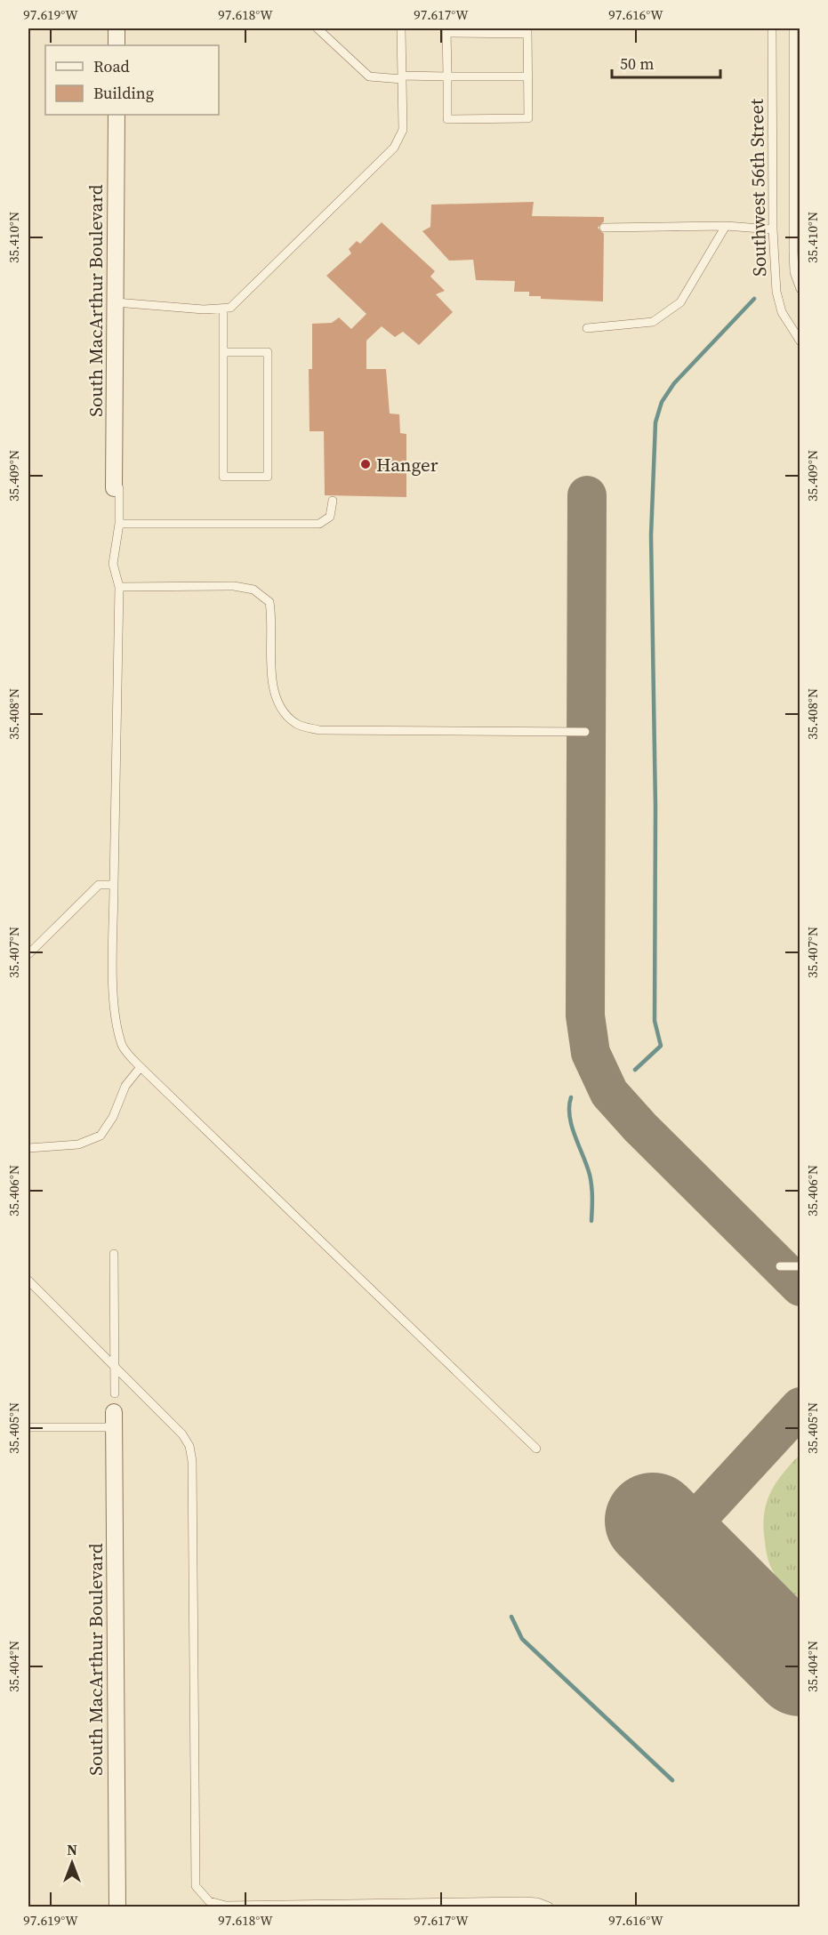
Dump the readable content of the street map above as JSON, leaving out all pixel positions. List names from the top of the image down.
{
  "streets": {
    "street": ["South MacArthur Boulevard"],
    "lane": ["Southwest 56th Street"]
  },
  "places": ["Hanger"],
  "legend": ["Road", "Building"],
  "scale_bar": "50 m",
  "north": "top",
  "coordinates": [
    "97.619°W",
    "97.618°W",
    "97.617°W",
    "97.616°W",
    "35.410°N",
    "35.409°N",
    "35.408°N",
    "35.407°N",
    "35.406°N",
    "35.405°N",
    "35.404°N"
  ]
}
